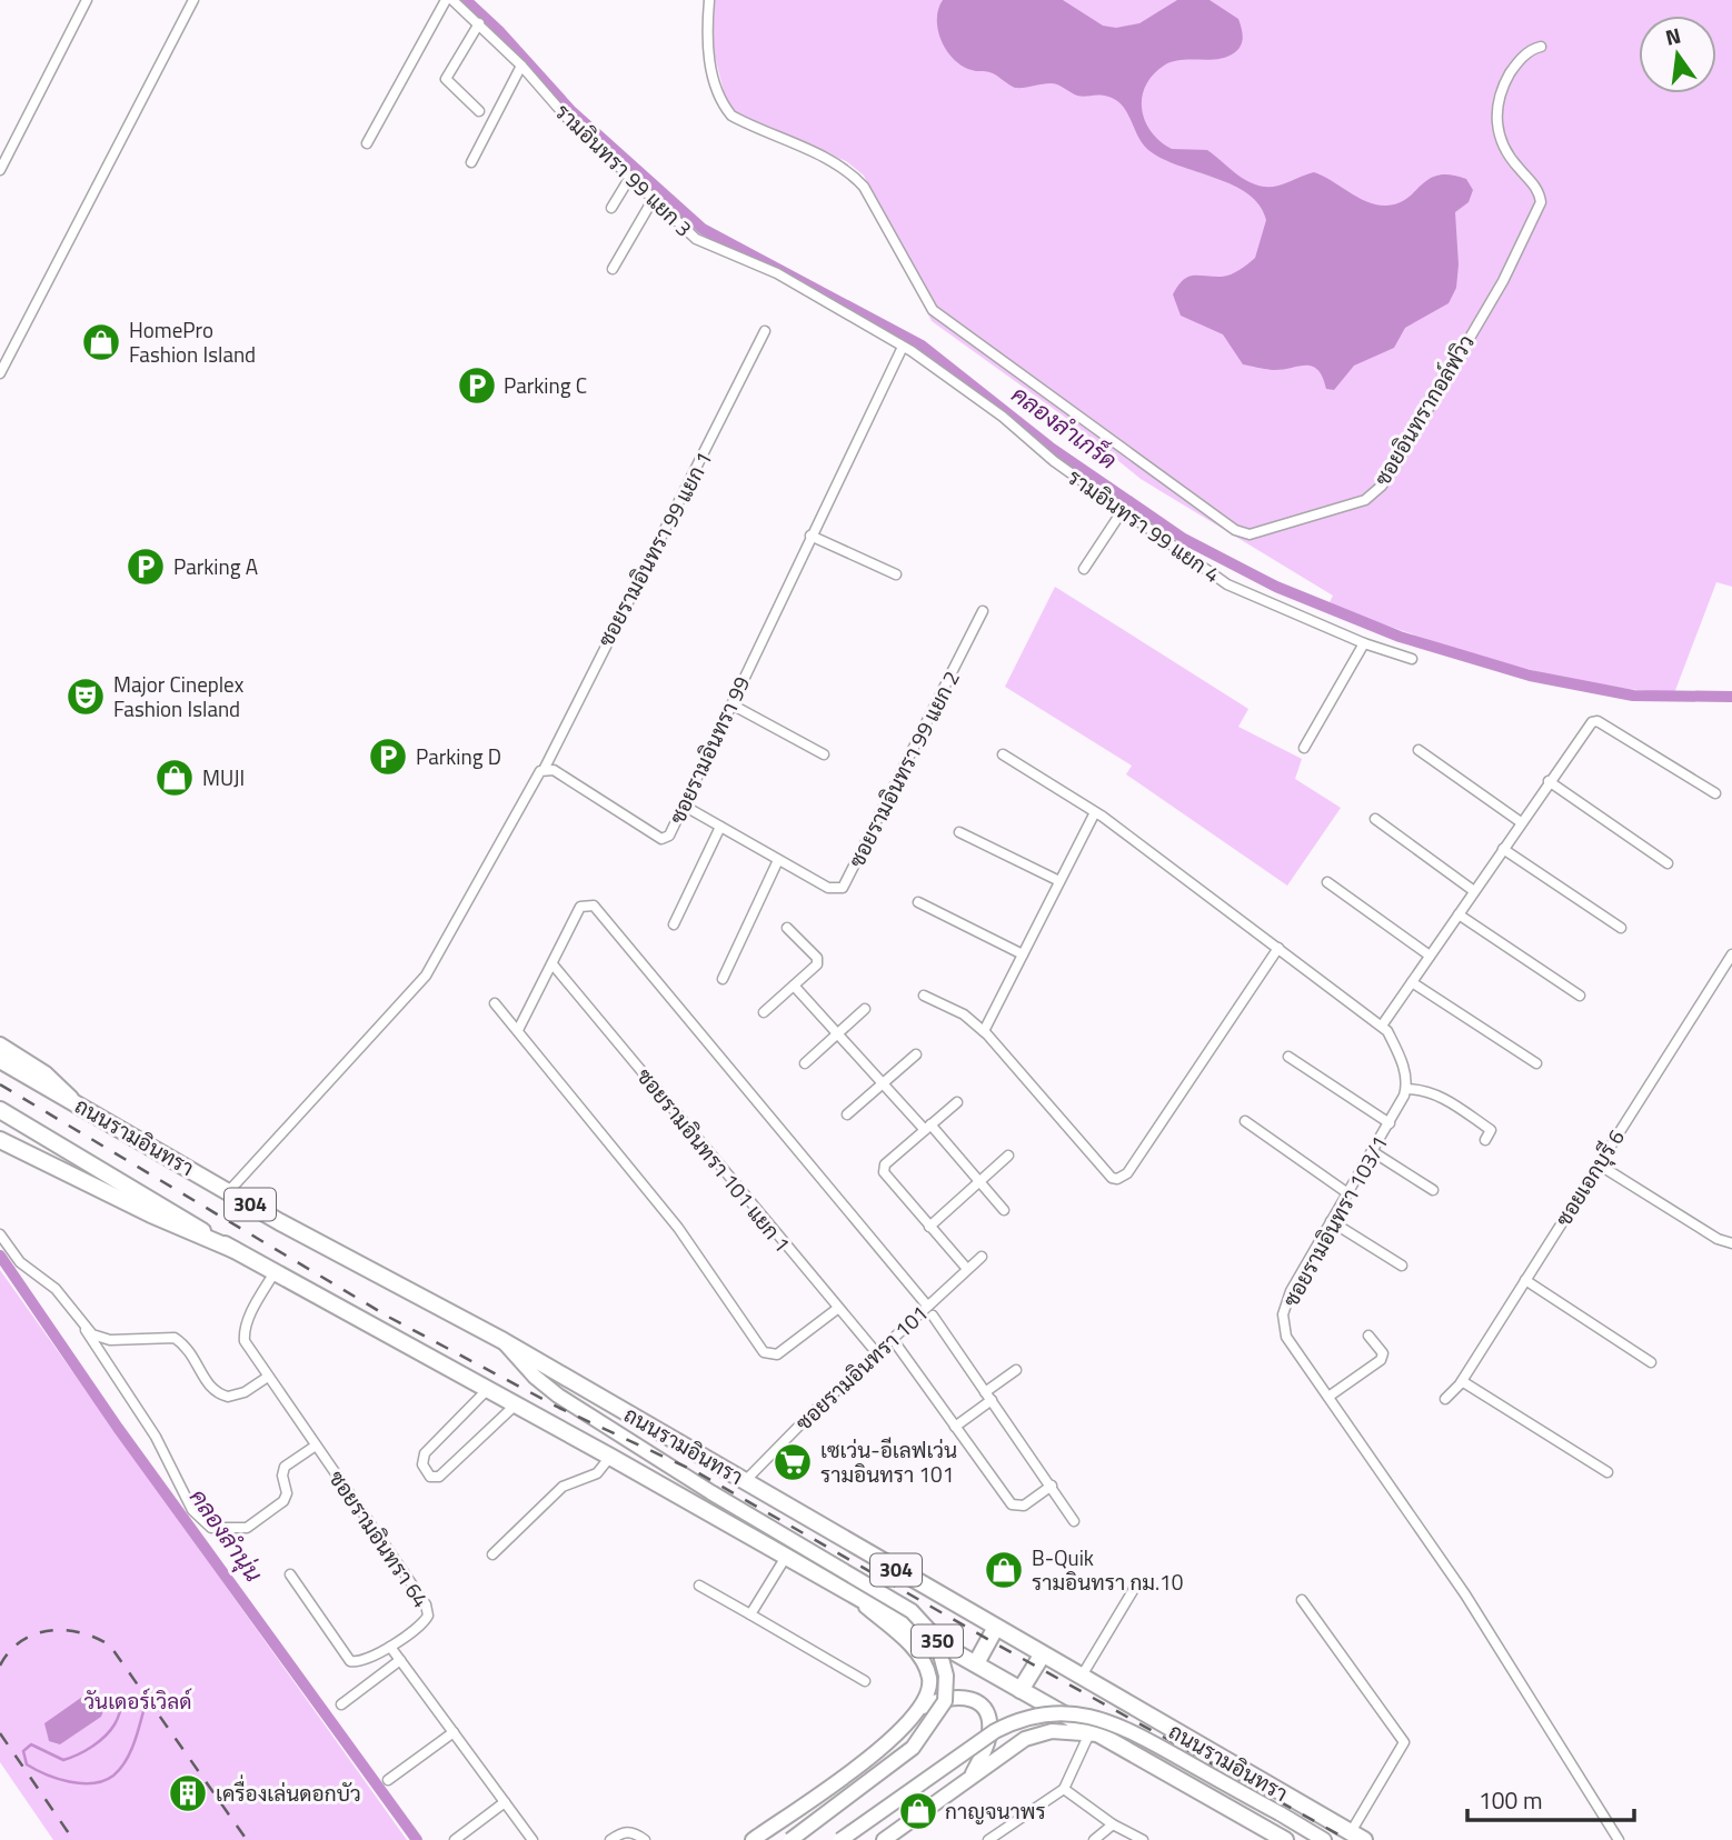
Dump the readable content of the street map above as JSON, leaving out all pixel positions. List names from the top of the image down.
{
  "streets": {
    "highway": ["ถนนรามอินทรา", "304"],
    "main road": ["350"],
    "street": [
      "รามอินทรา 99 แยก 3",
      "ซอยอินทรากอล์ฟวิว",
      "รามอินทรา 99 แยก 4",
      "ซอยรามอินทรา 99 แยก 1",
      "ซอยรามอินทรา 99",
      "ซอยรามอินทรา 99 แยก 2",
      "ซอยรามอินทรา 101 แยก 1",
      "ซอยเอกบุรี 6",
      "ซอยรามอินทรา 103/1",
      "ซอยรามอินทรา 101",
      "ซอยรามอินทรา 64"
    ]
  },
  "crossings": [
    ["รามอินทรา 99 แยก 3", "รามอินทรา 99 แยก 4"],
    ["รามอินทรา 99 แยก 3", "ซอยรามอินทรา 99"],
    ["รามอินทรา 99 แยก 4", "ซอยรามอินทรา 99"],
    ["ซอยรามอินทรา 99 แยก 1", "ซอยรามอินทรา 99"],
    ["ซอยรามอินทรา 99", "ซอยรามอินทรา 99 แยก 2"],
    ["ถนนรามอินทรา", "ซอยรามอินทรา 101"],
    ["ถนนรามอินทรา", "ซอยรามอินทรา 64"],
    ["ถนนรามอินทรา", "350"],
    ["ซอยรามอินทรา 101 แยก 1", "ซอยรามอินทรา 101"]
  ],
  "water": ["คลองลำเกร็ด", "คลองลำนุ่น"],
  "parks": ["วันเดอร์เวิลด์"],
  "places": {
    "shop": [
      "HomePro Fashion Island",
      "MUJI",
      "B-Quik รามอินทรา กม.10",
      "กาญจนาพร"
    ],
    "parking": ["Parking C", "Parking A", "Parking D"],
    "theatre": ["Major Cineplex Fashion Island"],
    "supermarket": ["เซเว่น-อีเลฟเว่น รามอินทรา 101"],
    "building": ["เครื่องเล่นดอกบัว"]
  },
  "scale_bar": "100 m",
  "north": "top"
}
